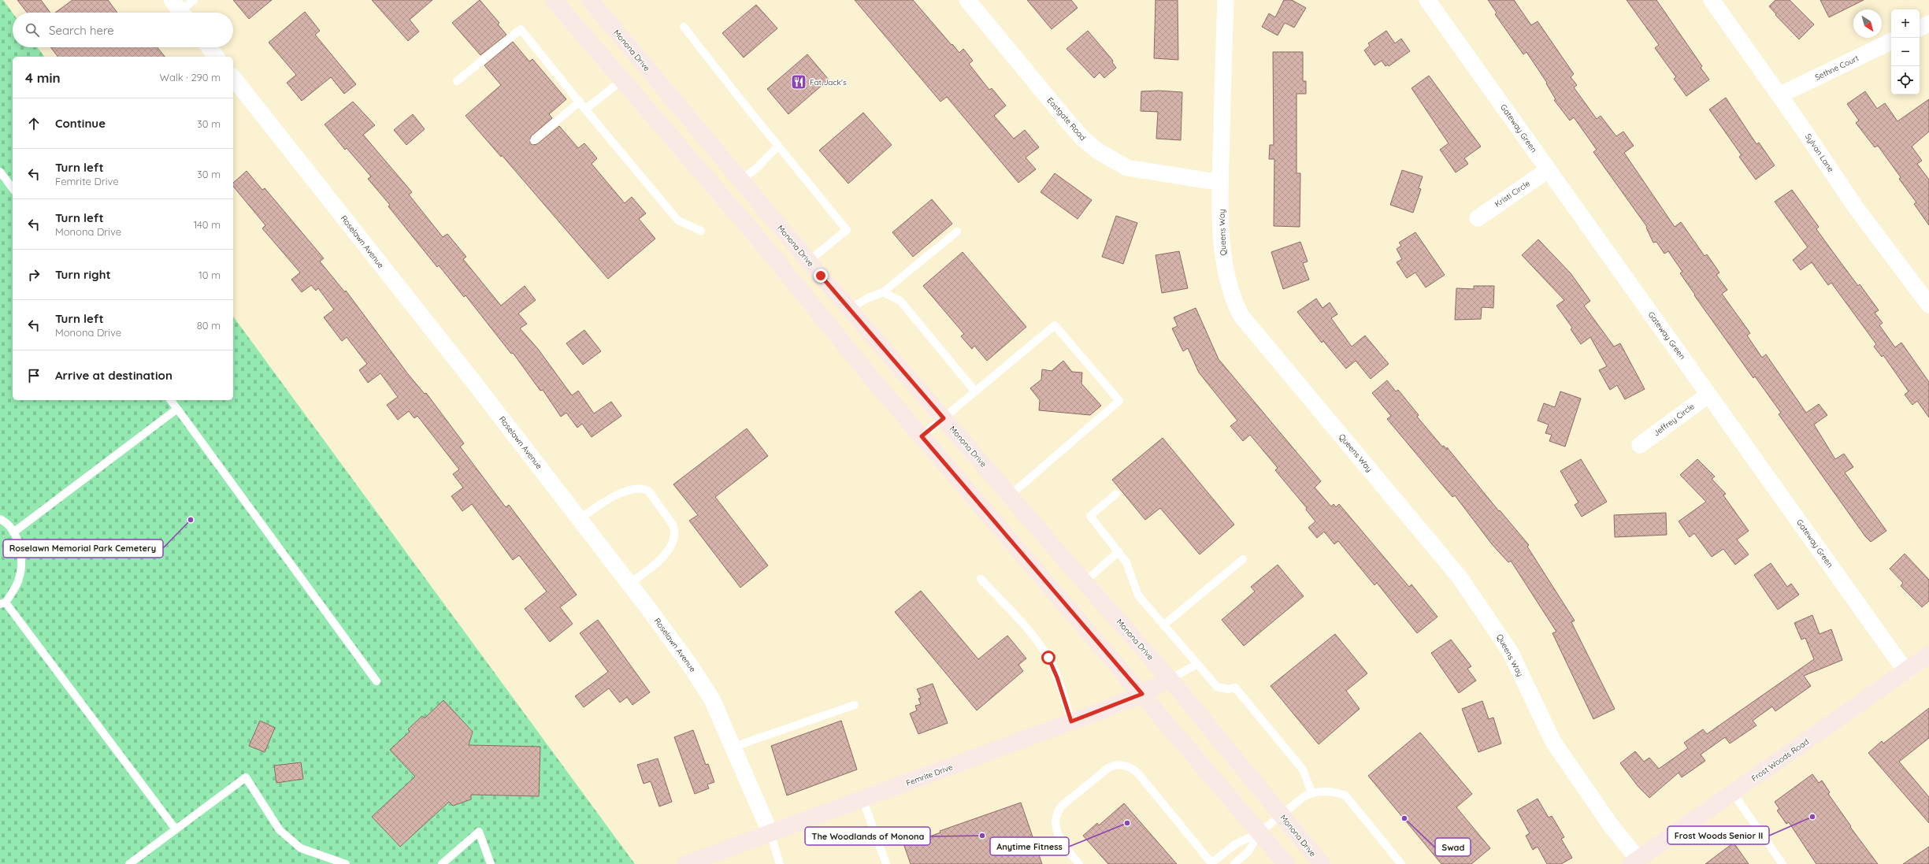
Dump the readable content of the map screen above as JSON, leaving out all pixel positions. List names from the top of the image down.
{
  "streets": {
    "street": [
      "Monona Drive",
      "Sethne Court",
      "Eastgate Road",
      "Gateway Green",
      "Sylvan Lane",
      "Kristi Circle",
      "Queens Way",
      "Roselawn Avenue",
      "Jeffrey Circle",
      "Frost Woods Road",
      "Femrite Drive"
    ]
  },
  "crossings": [
    ["Monona Drive", "Femrite Drive"],
    ["Sethne Court", "Sylvan Lane"],
    ["Eastgate Road", "Queens Way"],
    ["Gateway Green", "Kristi Circle"],
    ["Gateway Green", "Jeffrey Circle"],
    ["Gateway Green", "Frost Woods Road"],
    ["Queens Way", "Frost Woods Road"],
    ["Roselawn Avenue", "Femrite Drive"]
  ],
  "places": {
    "restaurant": ["Fat Jack's"],
    "other": [
      "Roselawn Memorial Park Cemetery",
      "Frost Woods Senior II",
      "Swad",
      "Anytime Fitness",
      "The Woodlands of Monona"
    ]
  },
  "north": "bottom right",
  "page": {
    "map_buttons": ["+", "−"],
    "search": "Search here",
    "heading": ["4 min", "Walk · 290 m"],
    "list": [
      ["Continue", "30 m"],
      ["Turn left", "Femrite Drive", "30 m"],
      ["Turn left", "Monona Drive", "140 m"],
      ["Turn right", "10 m"],
      ["Turn left", "Monona Drive", "80 m"],
      "Arrive at destination"
    ]
  }
}
